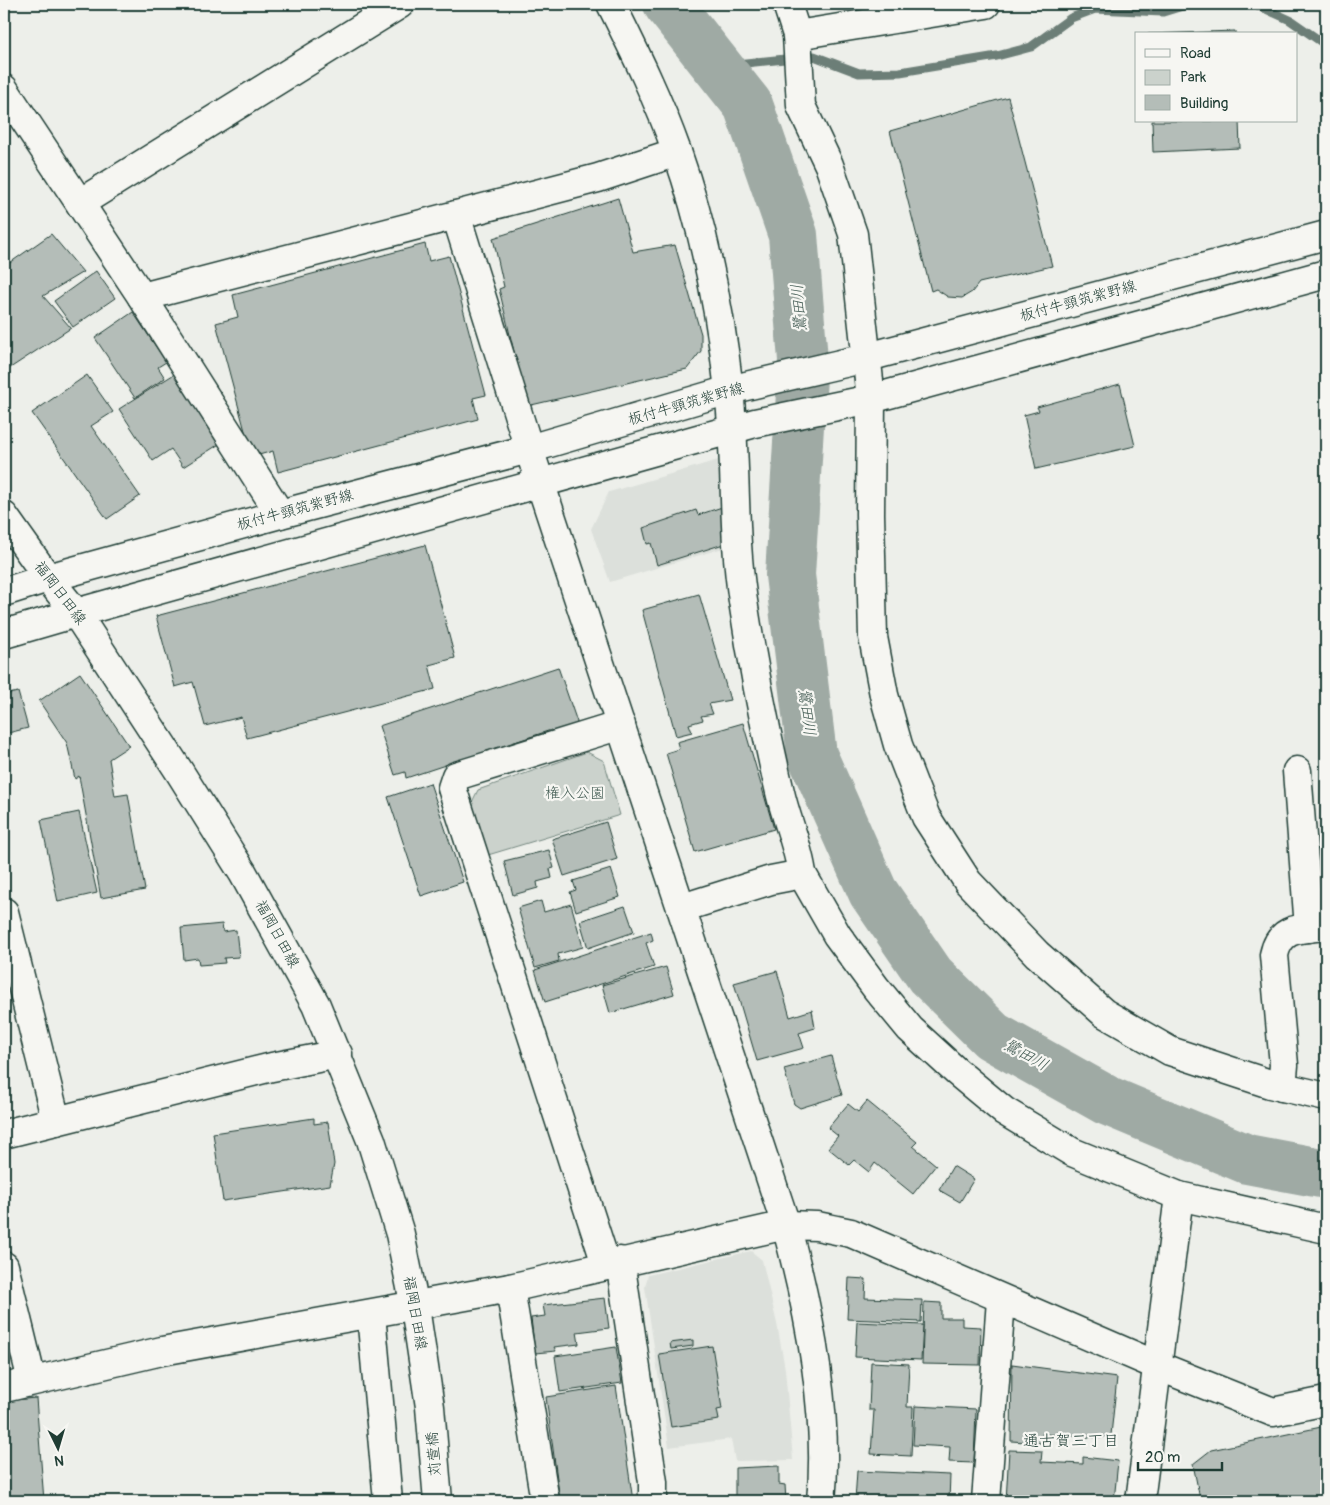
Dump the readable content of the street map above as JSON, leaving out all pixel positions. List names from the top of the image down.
{
  "streets": {
    "street": ["板付牛頸筑紫野線", "福岡日田線", "苅萱橋"]
  },
  "crossings": [
    ["板付牛頸筑紫野線", "福岡日田線"],
    ["福岡日田線", "苅萱橋"]
  ],
  "districts": ["通古賀三丁目"],
  "water": ["鷺田川"],
  "parks": ["権入公園"],
  "legend": ["Road", "Park", "Building"],
  "scale_bar": "20 m",
  "north": "bottom"
}
